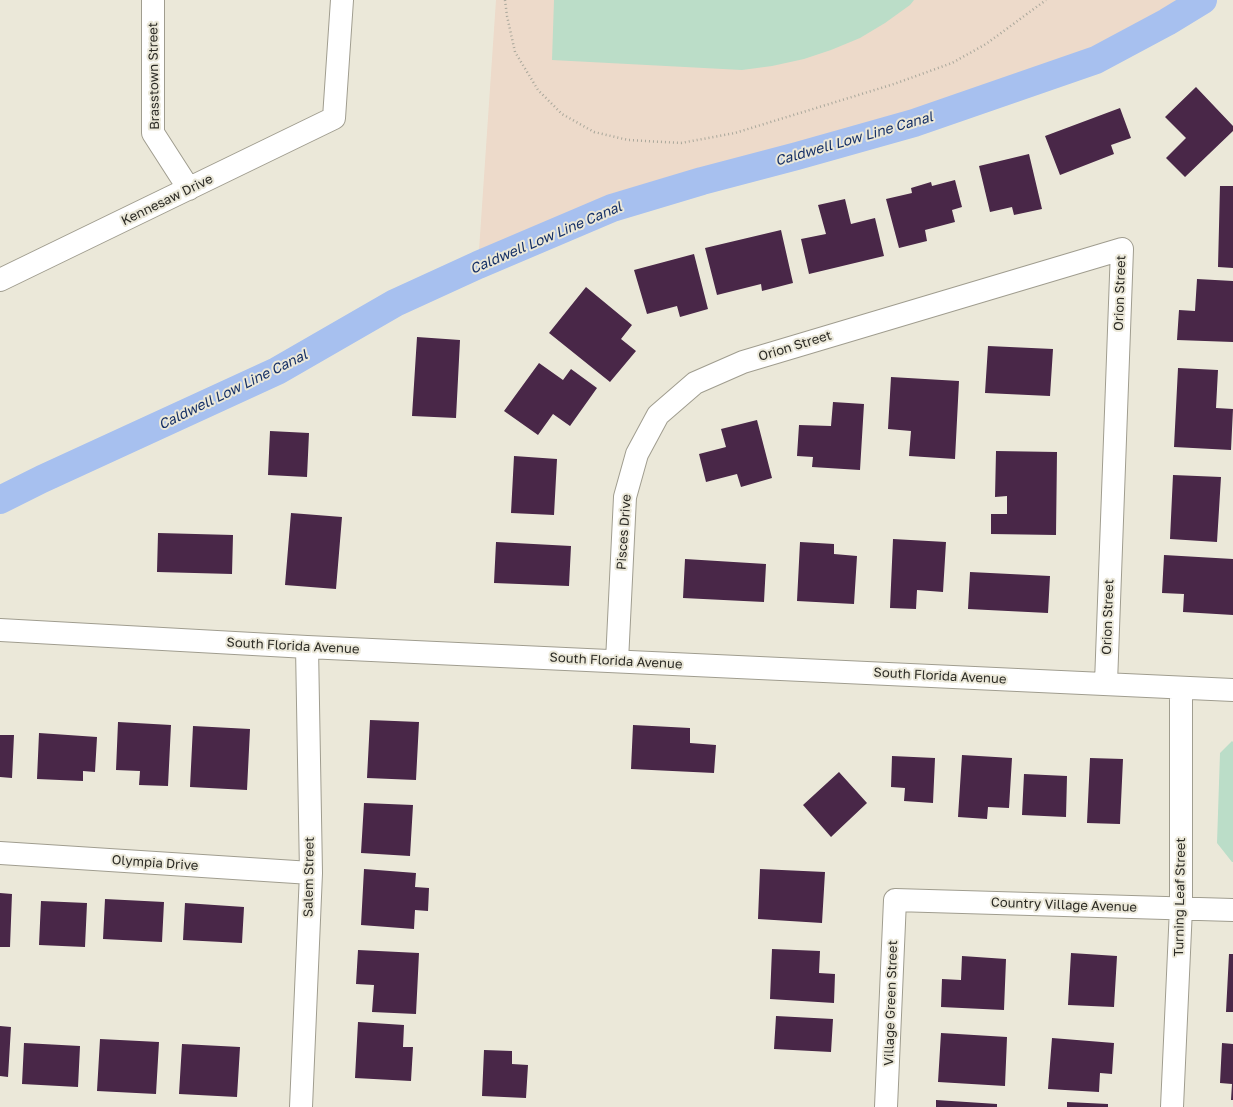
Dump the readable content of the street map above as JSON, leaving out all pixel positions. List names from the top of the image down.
{
  "streets": {
    "street": [
      "Brasstown Street",
      "Kennesaw Drive",
      "Orion Street",
      "Pisces Drive",
      "South Florida Avenue",
      "Olympia Drive",
      "Salem Street",
      "Turning Leaf Street",
      "Country Village Avenue",
      "Village Green Street"
    ]
  },
  "crossings": [
    ["Brasstown Street", "Kennesaw Drive"],
    ["Orion Street", "Pisces Drive"],
    ["Orion Street", "South Florida Avenue"],
    ["Pisces Drive", "South Florida Avenue"],
    ["South Florida Avenue", "Salem Street"],
    ["South Florida Avenue", "Turning Leaf Street"],
    ["Olympia Drive", "Salem Street"],
    ["Turning Leaf Street", "Country Village Avenue"],
    ["Country Village Avenue", "Village Green Street"]
  ],
  "water": ["Caldwell Low Line Canal"]
}
